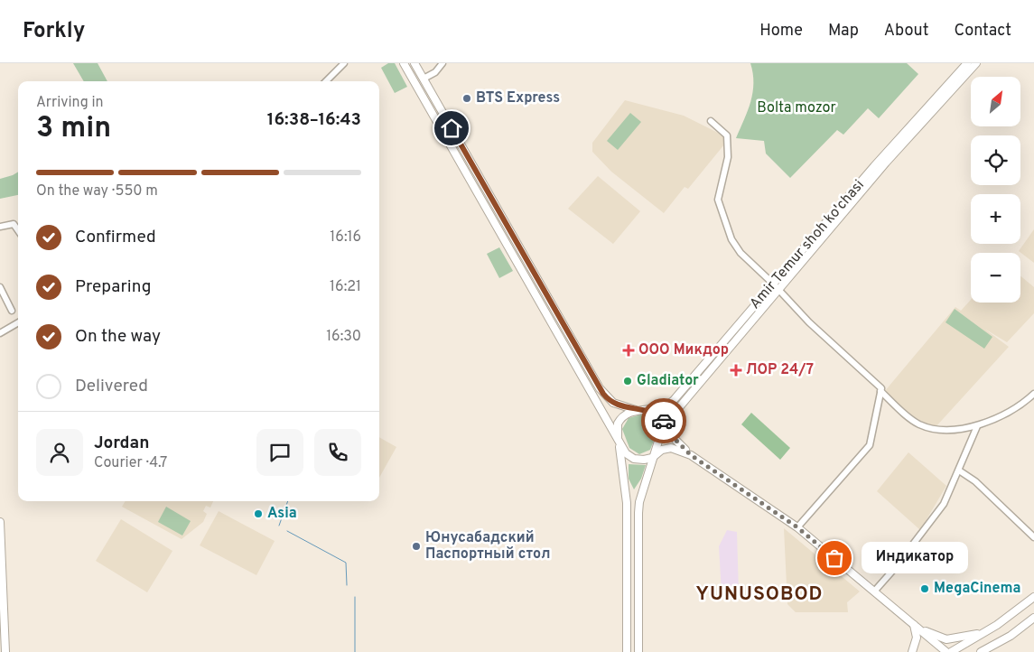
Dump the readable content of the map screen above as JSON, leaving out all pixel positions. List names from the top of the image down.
{
  "streets": {
    "main road": ["Amir Temur shoh ko'chasi"]
  },
  "districts": ["YUNUSOBOD"],
  "parks": ["Bolta mozor"],
  "places": {
    "other": [
      "BTS Express",
      "Gladiator",
      "Asia",
      "Юнусабадский Паспортный стол",
      "Индикатор",
      "MegaCinema"
    ],
    "health": ["ООО Микдор", "ЛОР 24/7"]
  },
  "north": "top right",
  "page": {
    "header": "Forkly",
    "nav": [
      "Home",
      "Map",
      "About",
      "Contact"
    ],
    "map_buttons": ["+", "−"],
    "heading": ["3 min", "Arriving in", "16:38–16:43"],
    "panel": ["Jordan", "Courier · 4.7"],
    "bar": "On the way · 550 m",
    "list": [
      ["Confirmed", "16:16"],
      ["Preparing", "16:21"],
      ["On the way", "16:30"],
      "Delivered"
    ],
    "bubble": "Индикатор"
  }
}
